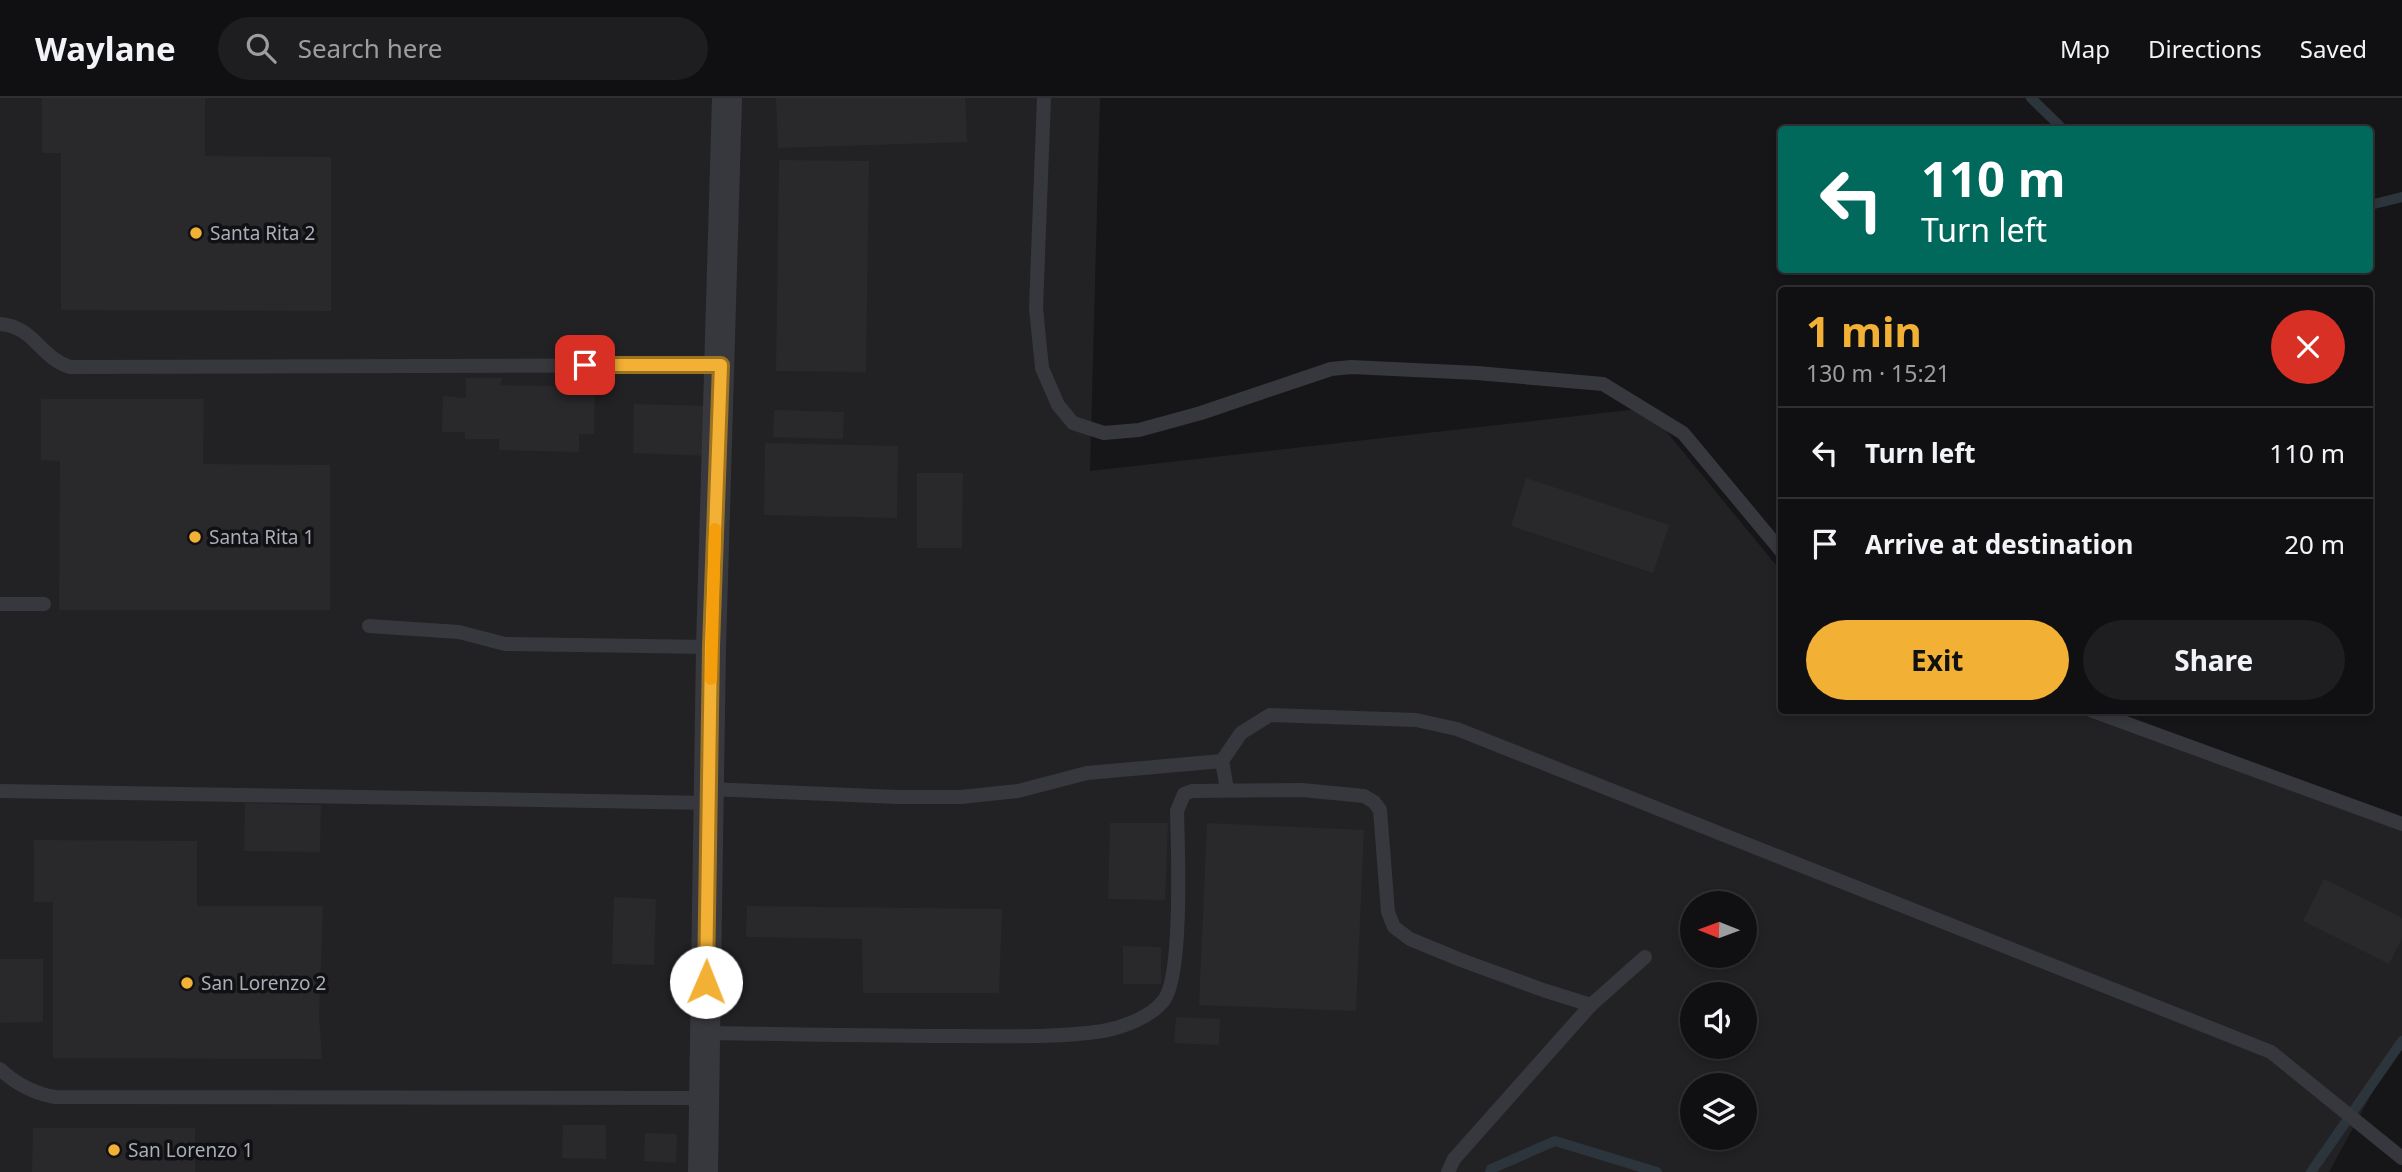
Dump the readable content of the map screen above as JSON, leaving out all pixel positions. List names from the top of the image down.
{
  "places": [
    "Santa Rita 2",
    "Santa Rita 1",
    "San Lorenzo 2",
    "San Lorenzo 1"
  ],
  "north": "left",
  "page": {
    "header": "Waylane",
    "search": "Search here",
    "nav": ["Map", "Directions", "Saved"],
    "turn": ["110 m", "Turn left"],
    "heading": ["1 min", "130 m · 15:21"],
    "list": [
      {
        "name": "Turn left",
        "value": "110 m"
      },
      {
        "name": "Arrive at destination",
        "value": "20 m"
      }
    ],
    "buttons": ["Exit", "Share"]
  }
}
